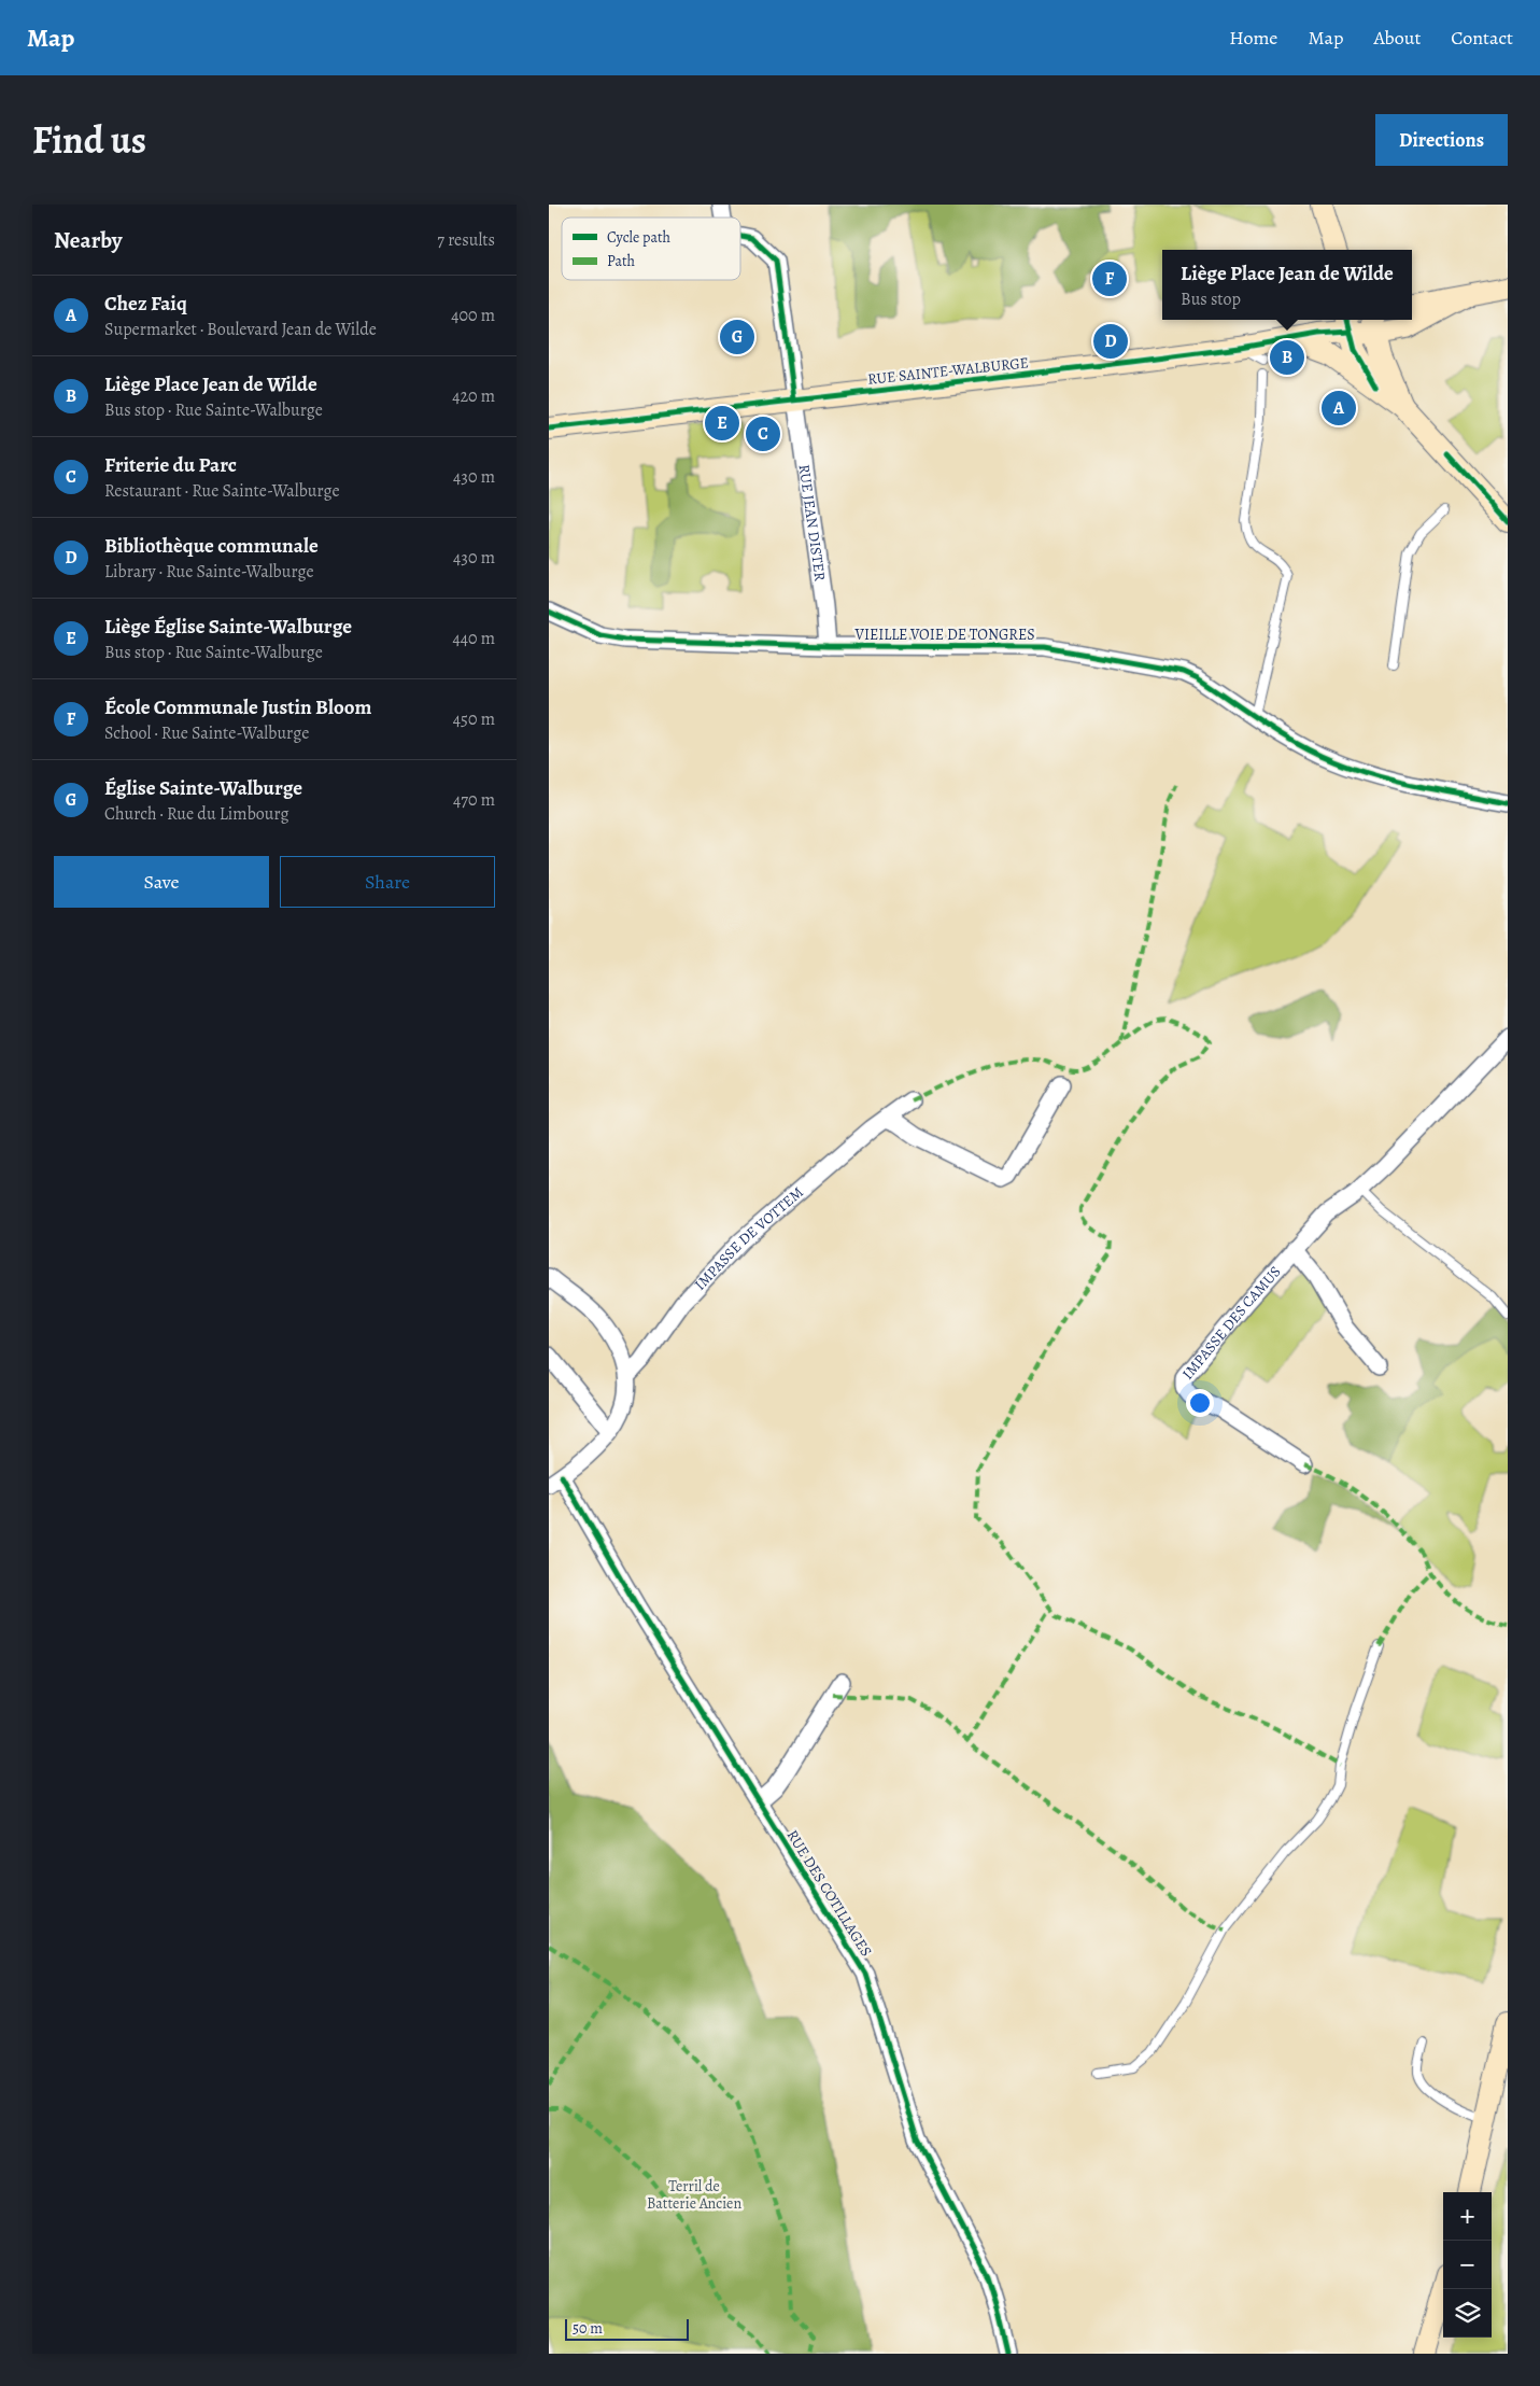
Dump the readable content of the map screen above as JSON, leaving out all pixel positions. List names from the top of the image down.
{
  "streets": {
    "street": [
      "RUE SAINTE-WALBURGE",
      "RUE JEAN DISTER",
      "VIEILLE VOIE DE TONGRES",
      "IMPASSE DE VOTTEM",
      "IMPASSE DES CAMUS",
      "RUE DES COTILLAGES"
    ]
  },
  "crossings": [
    ["RUE SAINTE-WALBURGE", "RUE JEAN DISTER"],
    ["RUE JEAN DISTER", "VIEILLE VOIE DE TONGRES"]
  ],
  "parks": ["Terril de Batterie Ancien"],
  "legend": ["Cycle path", "Path"],
  "scale_bar": "50 m",
  "page": {
    "header": "Map",
    "nav": [
      "Home",
      "Map",
      "About",
      "Contact"
    ],
    "title": "Find us",
    "buttons": [
      "Directions",
      ["Save", "Share"]
    ],
    "heading": ["Nearby", "7 results"],
    "popup": ["Liège Place Jean de Wilde", "Bus stop"],
    "pins": [
      "F",
      "G",
      "D",
      "B",
      "A",
      "E",
      "C"
    ],
    "list": [
      {
        "mark": "A",
        "name": "Chez Faiq",
        "note": "Supermarket · Boulevard Jean de Wilde",
        "value": "400 m"
      },
      {
        "mark": "B",
        "name": "Liège Place Jean de Wilde",
        "note": "Bus stop · Rue Sainte-Walburge",
        "value": "420 m"
      },
      {
        "mark": "C",
        "name": "Friterie du Parc",
        "note": "Restaurant · Rue Sainte-Walburge",
        "value": "430 m"
      },
      {
        "mark": "D",
        "name": "Bibliothèque communale",
        "note": "Library · Rue Sainte-Walburge",
        "value": "430 m"
      },
      {
        "mark": "E",
        "name": "Liège Église Sainte-Walburge",
        "note": "Bus stop · Rue Sainte-Walburge",
        "value": "440 m"
      },
      {
        "mark": "F",
        "name": "École Communale Justin Bloom",
        "note": "School · Rue Sainte-Walburge",
        "value": "450 m"
      },
      {
        "mark": "G",
        "name": "Église Sainte-Walburge",
        "note": "Church · Rue du Limbourg",
        "value": "470 m"
      }
    ],
    "map_buttons": ["+", "−"],
    "scale": "50 m"
  }
}
